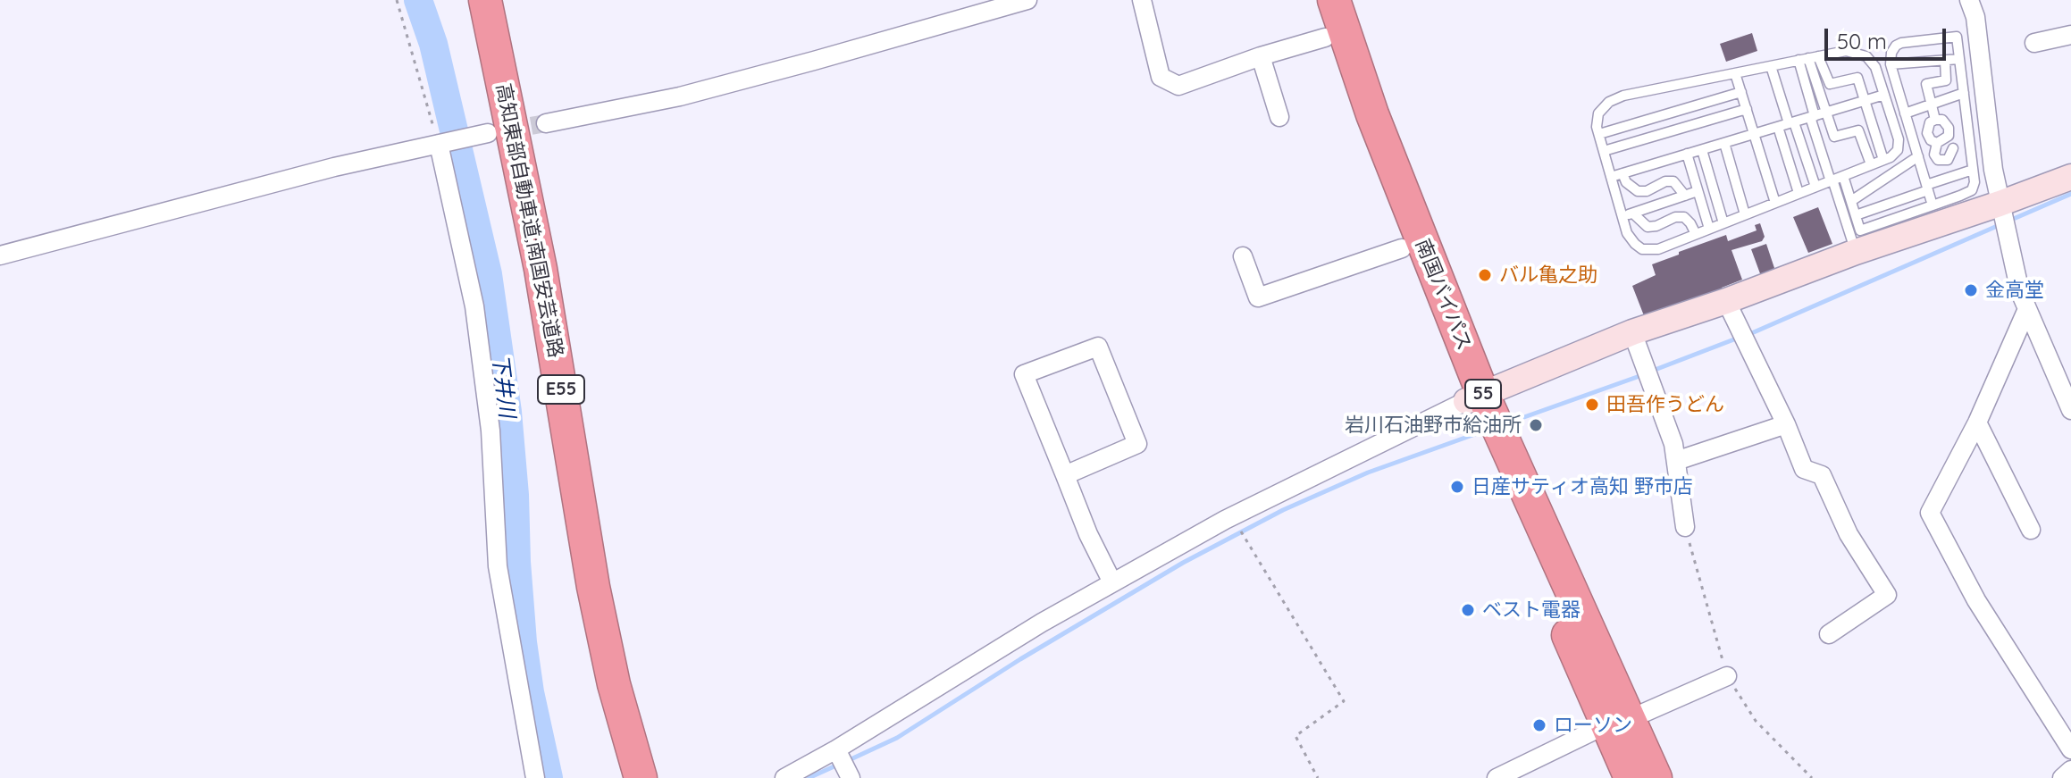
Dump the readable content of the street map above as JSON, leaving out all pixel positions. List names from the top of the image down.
{
  "streets": {
    "highway": [
      "高知東部自動車道;南国安芸道路",
      "南国バイパス",
      "E55",
      "55"
    ]
  },
  "water": ["下井川"],
  "places": [
    "バル亀之助",
    "金高堂",
    "田吾作うどん",
    "岩川石油野市給油所",
    "日産サティオ高知 野市店",
    "ベスト電器",
    "ローソン"
  ],
  "scale_bar": "50 m"
}
